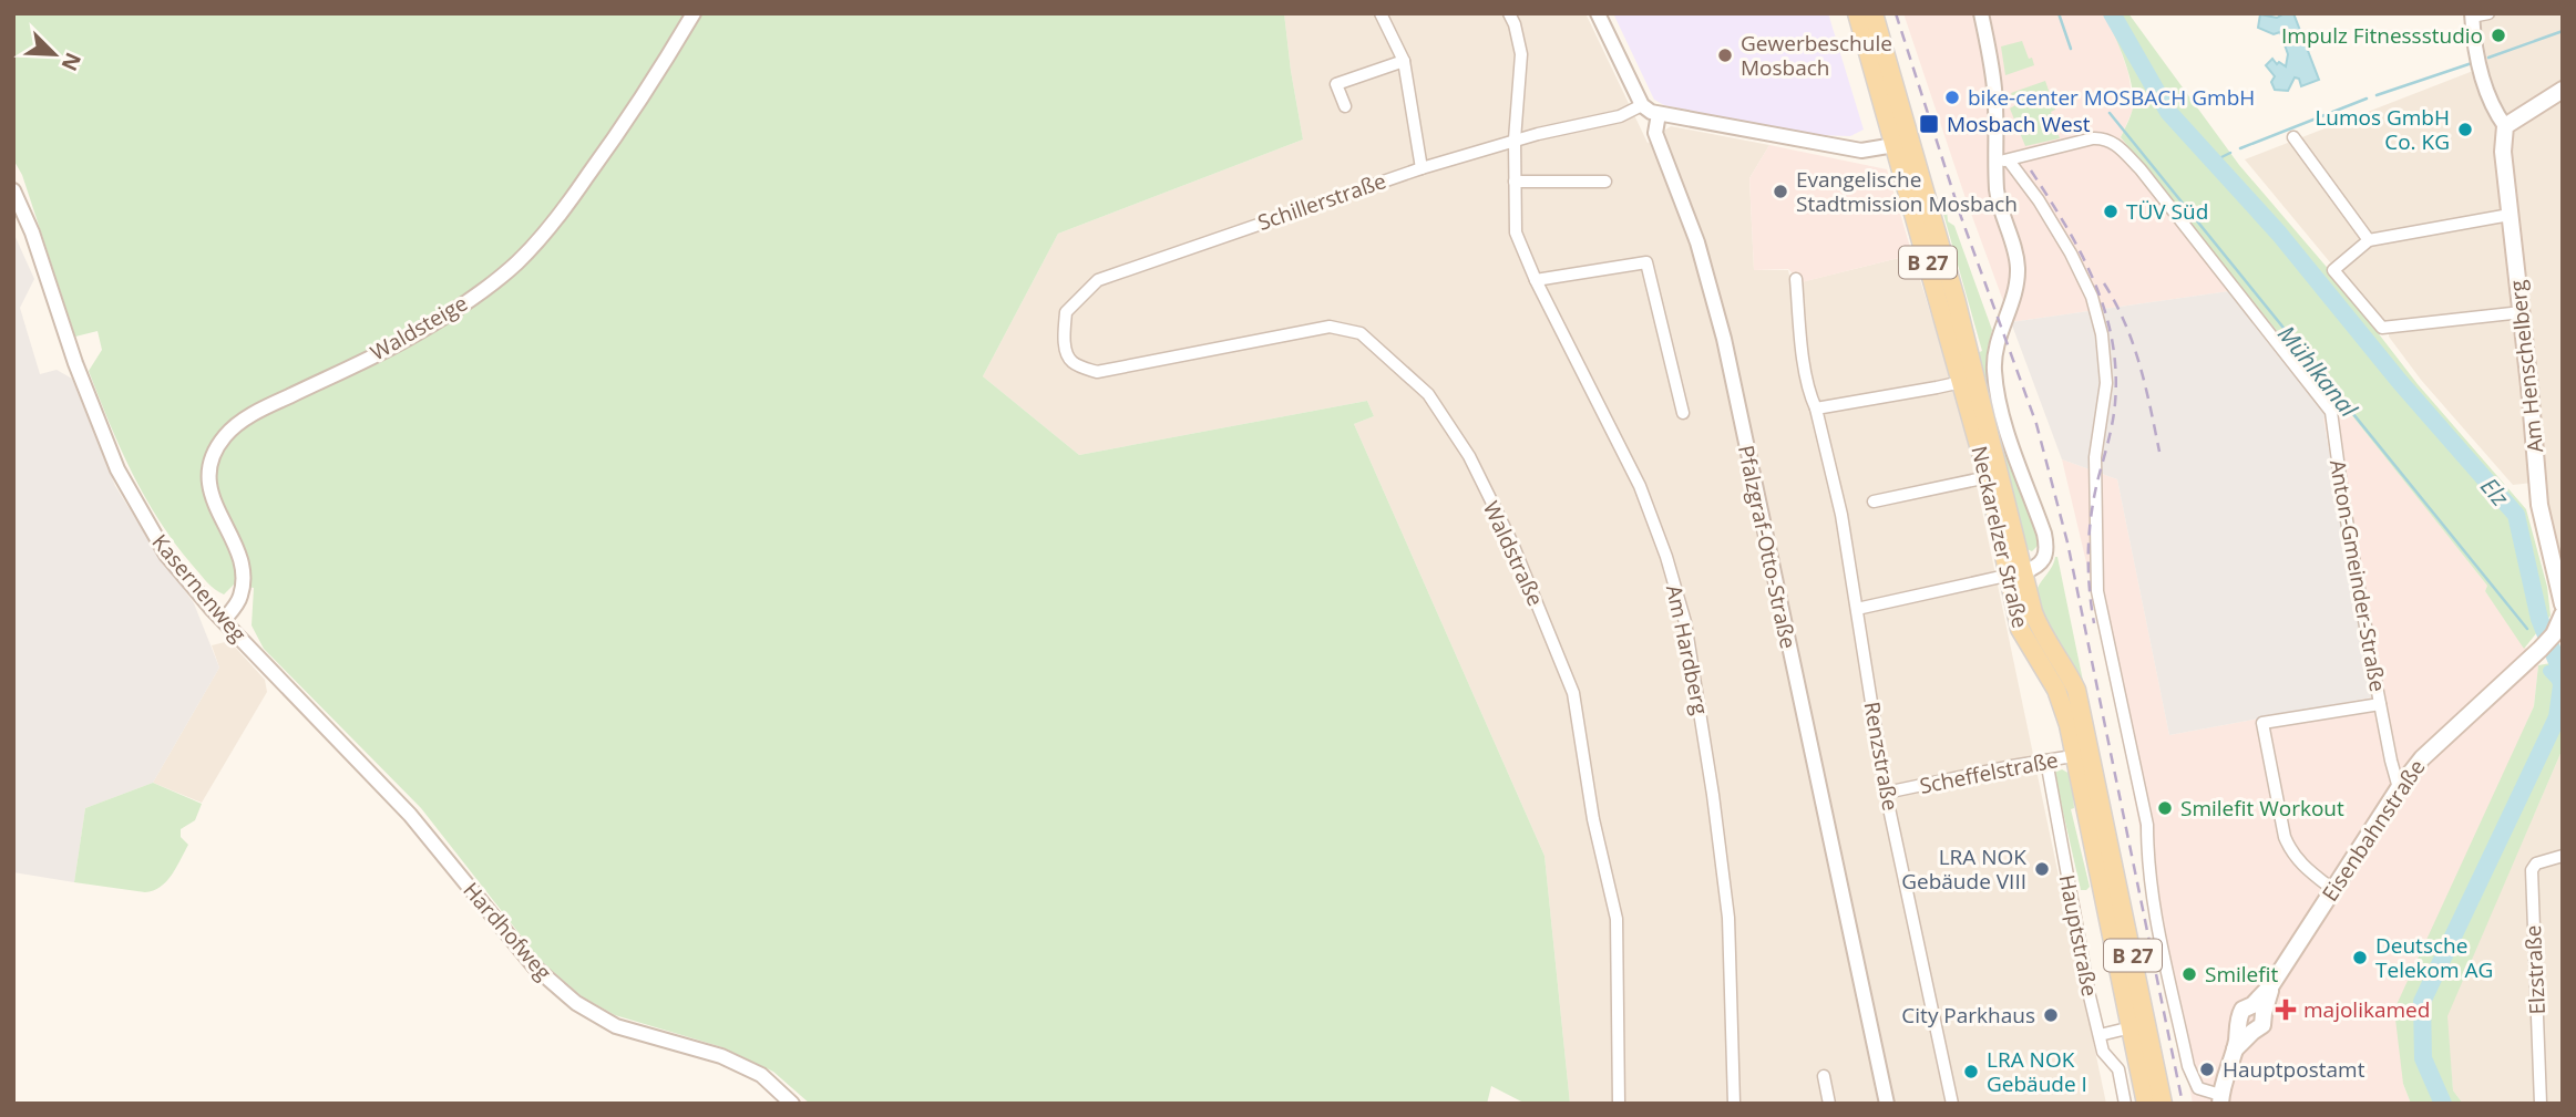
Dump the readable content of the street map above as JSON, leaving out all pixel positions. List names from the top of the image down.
{
  "streets": {
    "main road": [
      "B 27",
      "Am Henschelberg",
      "Neckarelzer Straße",
      "Eisenbahnstraße"
    ],
    "street": [
      "Schillerstraße",
      "Waldsteige",
      "Pfalzgraf-Otto-Straße",
      "Waldstraße",
      "Anton-Gmeinder-Straße",
      "Kasernenweg",
      "Am Hardberg",
      "Renzstraße",
      "Scheffelstraße",
      "Hardhofweg",
      "Hauptstraße",
      "Elzstraße"
    ]
  },
  "crossings": [
    ["Schillerstraße", "Waldstraße"],
    ["Schillerstraße", "Am Hardberg"],
    ["B 27", "Neckarelzer Straße"],
    ["B 27", "Scheffelstraße"],
    ["Waldsteige", "Kasernenweg"],
    ["Anton-Gmeinder-Straße", "Eisenbahnstraße"],
    ["Kasernenweg", "Hardhofweg"],
    ["Renzstraße", "Scheffelstraße"],
    ["Scheffelstraße", "Hauptstraße"]
  ],
  "water": ["Mühlkanal", "Elz"],
  "places": {
    "other": [
      "Impulz Fitnessstudio",
      "Gewerbeschule Mosbach",
      "bike-center MOSBACH GmbH",
      "Lumos GmbH Co. KG",
      "Evangelische Stadtmission Mosbach",
      "TÜV Süd",
      "Smilefit Workout",
      "LRA NOK Gebäude VIII",
      "Deutsche Telekom AG",
      "Smilefit",
      "City Parkhaus",
      "Hauptpostamt",
      "LRA NOK Gebäude I"
    ],
    "transit": ["Mosbach West"],
    "health": ["majolikamed"]
  },
  "north": "bottom right"
}
